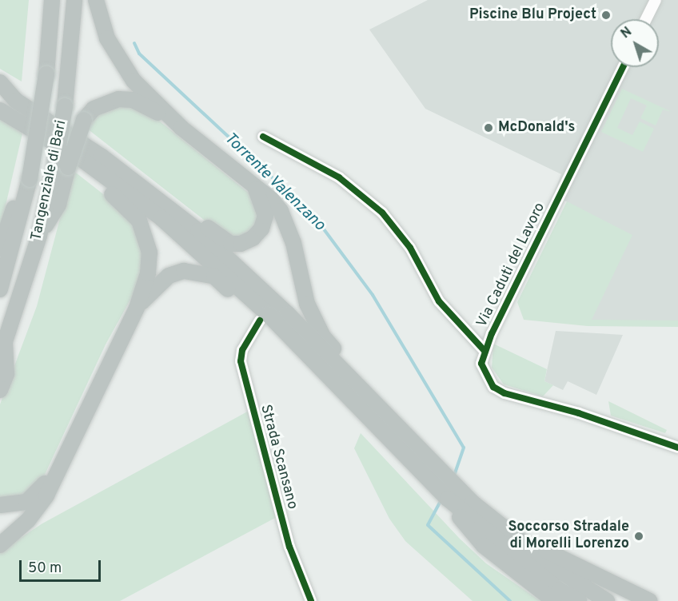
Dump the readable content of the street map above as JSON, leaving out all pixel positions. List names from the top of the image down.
{
  "streets": {
    "highway": ["Tangenziale di Bari"],
    "street": ["Via Caduti del Lavoro", "Strada Scansano"]
  },
  "water": ["Torrente Valenzano"],
  "places": ["Piscine Blu Project", "McDonald's", "Soccorso Stradale di Morelli Lorenzo"],
  "scale_bar": "50 m",
  "north": "top left"
}
